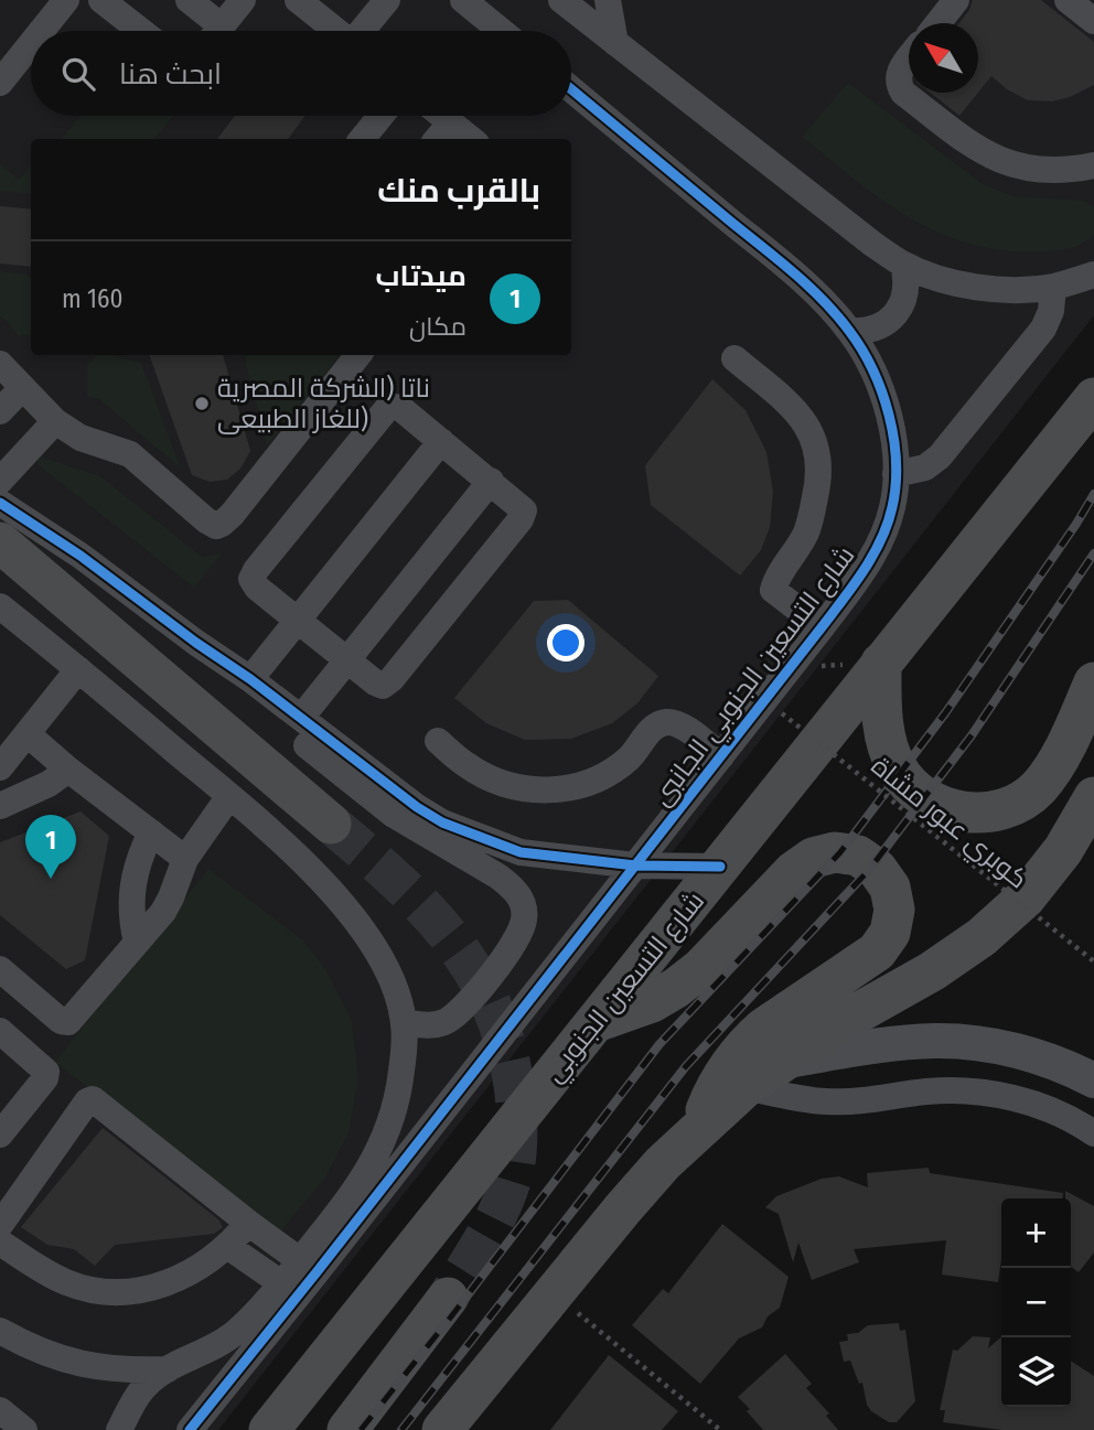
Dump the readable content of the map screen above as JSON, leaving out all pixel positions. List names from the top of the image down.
{
  "streets": {
    "highway": ["شارع التسعين الجنوبي"],
    "street": ["شارع التسعين الجنوبي الجانبى"],
    "path": ["كوبري عبور مشاة"]
  },
  "places": ["ناتا (الشركة المصرية للغاز الطبيعى)"],
  "north": "top left",
  "page": {
    "search": "ابحث هنا",
    "heading": "بالقرب منك",
    "list": [
      {
        "mark": "1",
        "name": "ميدتاب",
        "note": "مكان",
        "value": "160 m"
      }
    ],
    "pins": "1",
    "map_buttons": ["+", "−"]
  }
}
